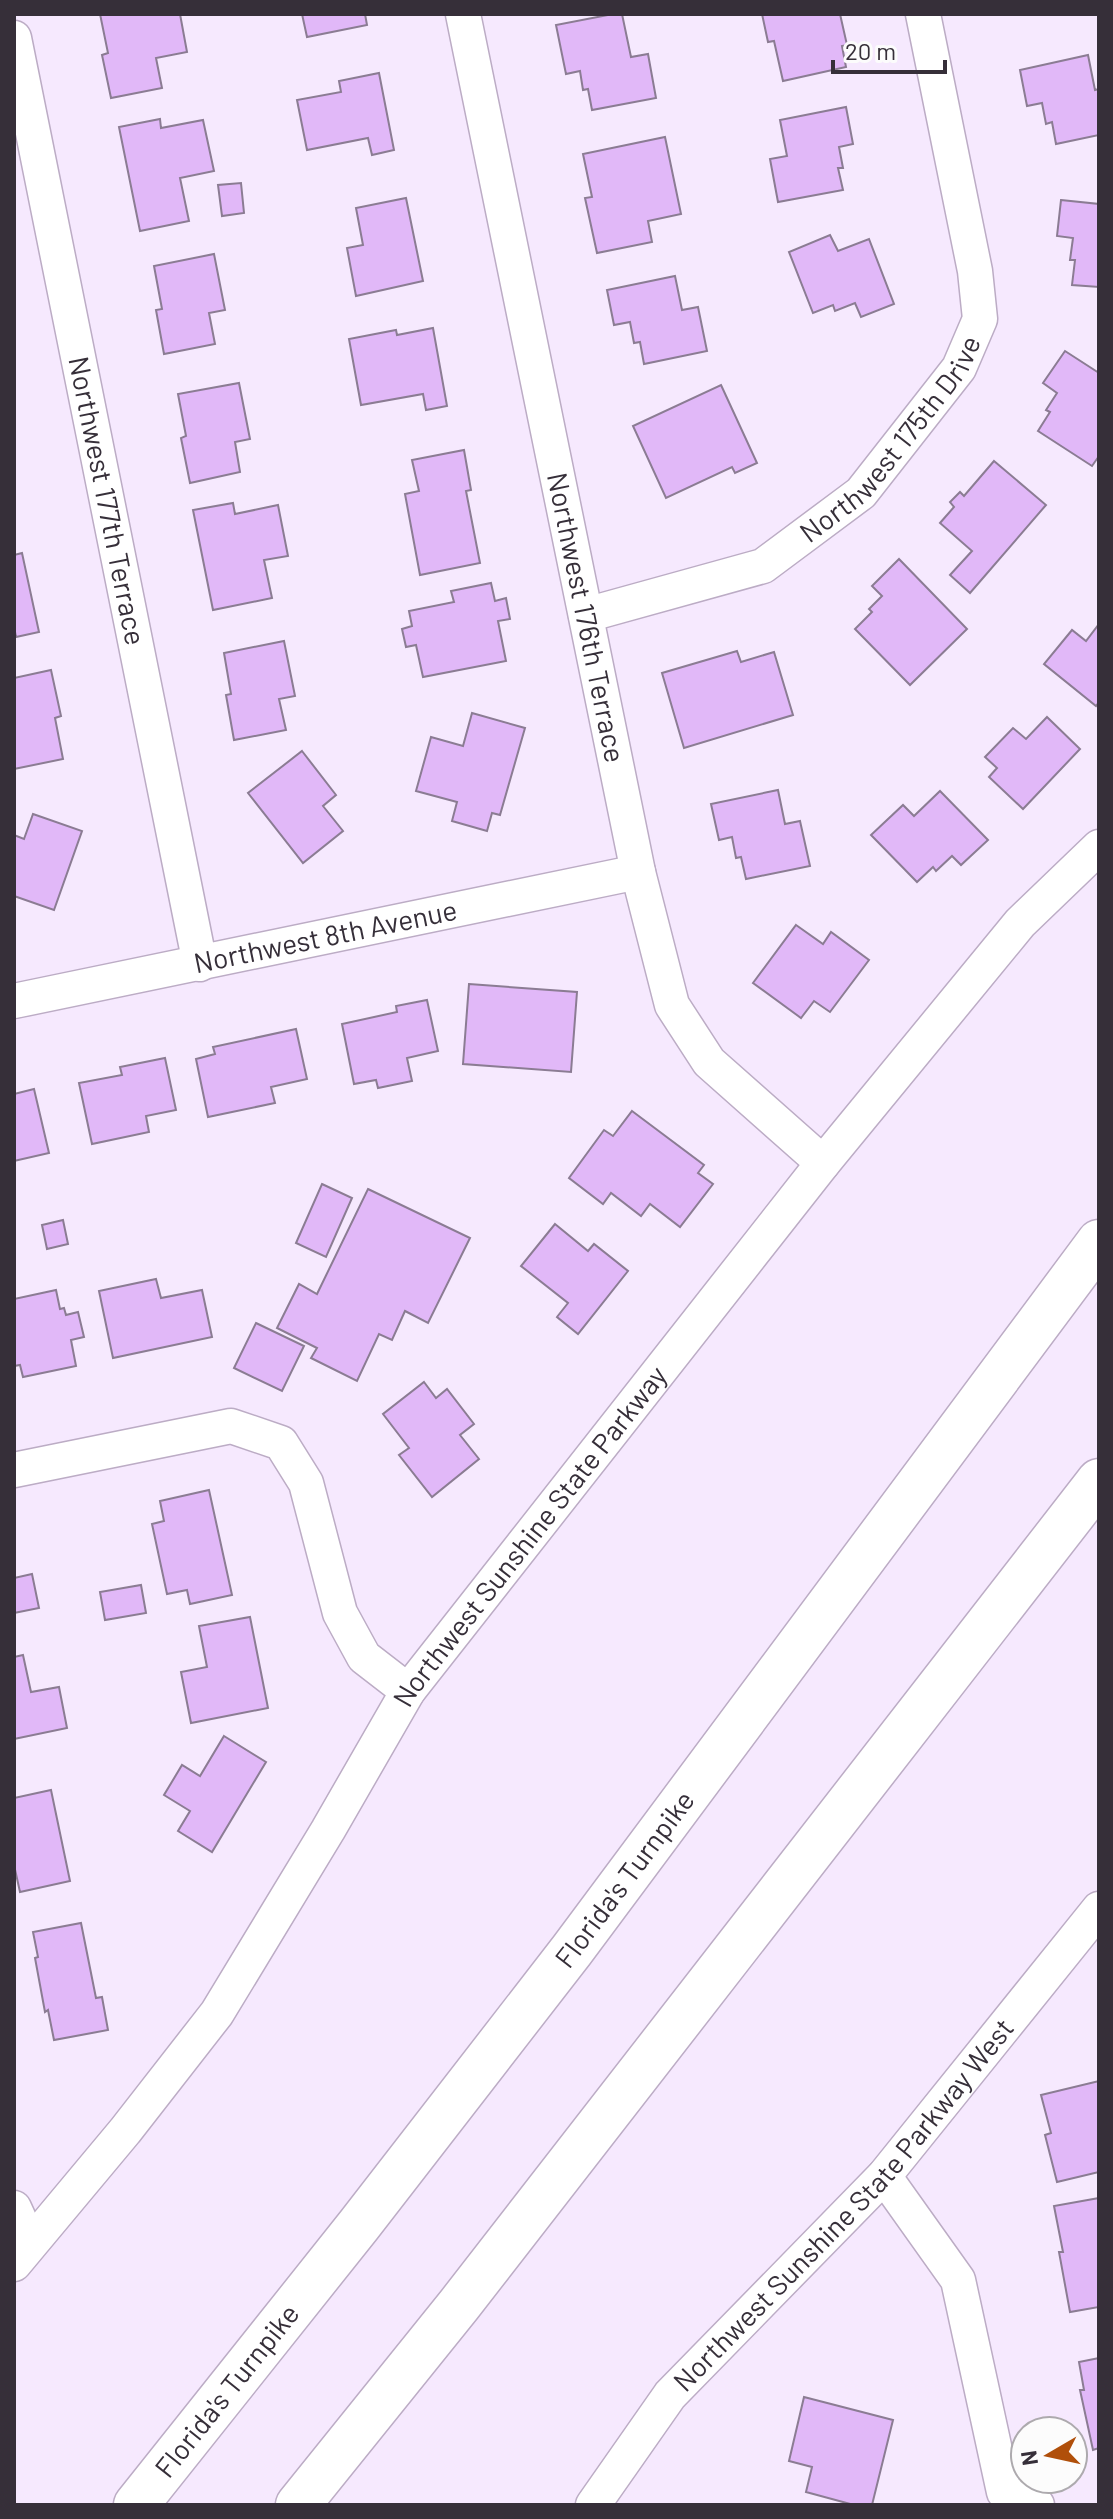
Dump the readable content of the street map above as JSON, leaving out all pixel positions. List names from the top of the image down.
{
  "streets": {
    "highway": ["Florida's Turnpike"],
    "street": [
      "Northwest 175th Drive",
      "Northwest 177th Terrace",
      "Northwest 176th Terrace",
      "Northwest 8th Avenue",
      "Northwest Sunshine State Parkway",
      "Northwest Sunshine State Parkway West"
    ]
  },
  "crossings": [
    ["Northwest 175th Drive", "Northwest 176th Terrace"],
    ["Northwest 177th Terrace", "Northwest 8th Avenue"],
    ["Northwest 176th Terrace", "Northwest 8th Avenue"],
    ["Northwest 176th Terrace", "Northwest Sunshine State Parkway"]
  ],
  "scale_bar": "20 m",
  "north": "left"
}
